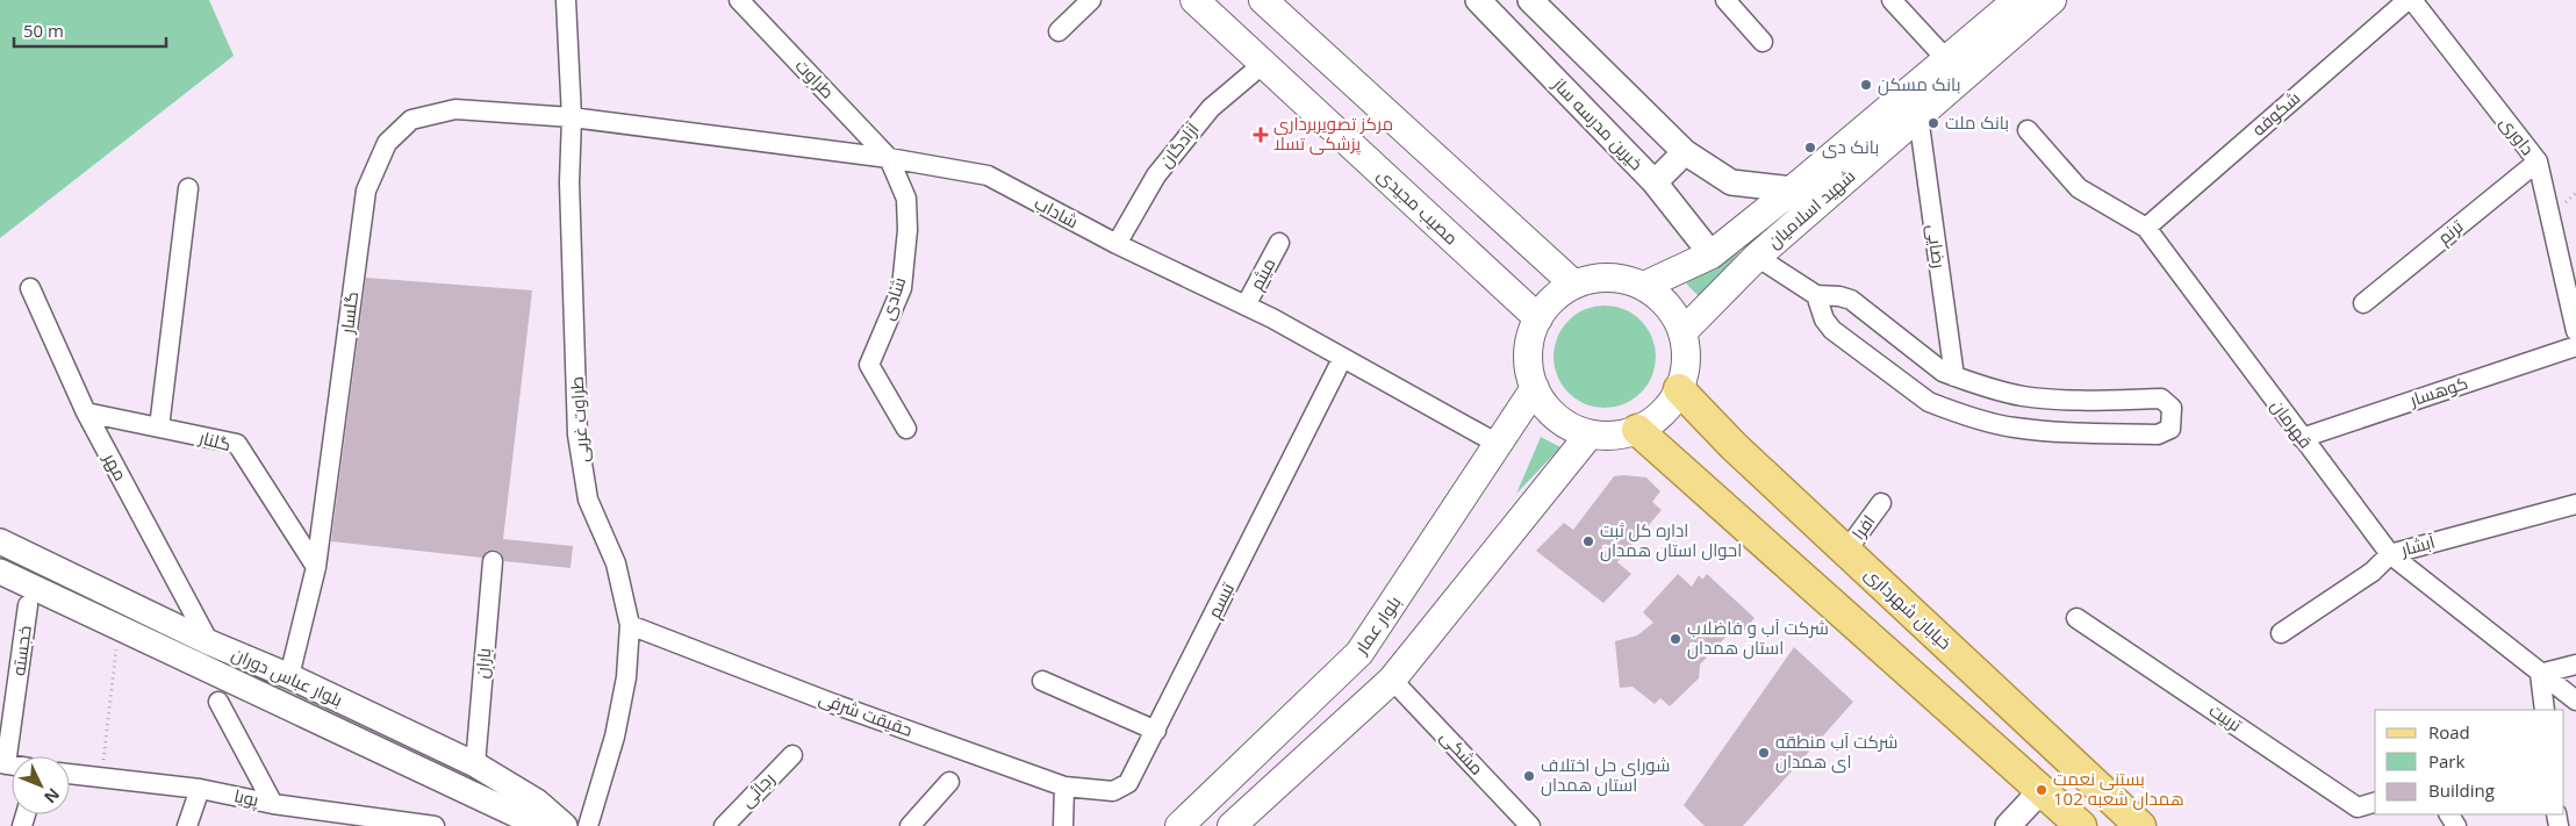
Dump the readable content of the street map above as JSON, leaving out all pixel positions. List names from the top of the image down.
{
  "streets": {
    "main road": [
      "مصیب مجیدی",
      "شهید اسلامیان",
      "خیابان شهرداری",
      "بلوار عمار"
    ],
    "street": [
      "طراوت",
      "شکوفه",
      "خیرین مدرسه ساز",
      "داوری",
      "آزادگان",
      "شاداب",
      "ترنم",
      "رضایی",
      "میثم",
      "شادی",
      "گلسار",
      "کوهسار",
      "طراوت غربی",
      "قهرمان",
      "گلنار",
      "مهر",
      "افرا",
      "آبشار",
      "تبسم",
      "خجسته",
      "باران",
      "بلوار عباس دوران",
      "حقیقت شرفی",
      "تربیت",
      "مشکی",
      "رجائی",
      "پویا"
    ]
  },
  "crossings": [
    ["طراوت", "شاداب"],
    ["طراوت", "شادی"],
    ["شکوفه", "قهرمان"],
    ["خیرین مدرسه ساز", "شهید اسلامیان"],
    ["داوری", "ترنم"],
    ["آزادگان", "مصیب مجیدی"],
    ["آزادگان", "شاداب"],
    ["مصیب مجیدی", "شهید اسلامیان"],
    ["مصیب مجیدی", "خیابان شهرداری"],
    ["مصیب مجیدی", "بلوار عمار"],
    ["شهید اسلامیان", "رضایی"],
    ["شهید اسلامیان", "خیابان شهرداری"],
    ["شهید اسلامیان", "بلوار عمار"],
    ["شاداب", "میثم"],
    ["شاداب", "شادی"],
    ["شاداب", "گلسار"],
    ["شاداب", "طراوت غربی"],
    ["شاداب", "تبسم"],
    ["شاداب", "بلوار عمار"],
    ["گلسار", "طراوت غربی"],
    ["گلسار", "گلنار"],
    ["گلسار", "بلوار عباس دوران"],
    ["کوهسار", "قهرمان"],
    ["طراوت غربی", "حقیقت شرفی"],
    ["قهرمان", "آبشار"],
    ["گلنار", "مهر"],
    ["مهر", "بلوار عباس دوران"],
    ["افرا", "خیابان شهرداری"],
    ["تبسم", "حقیقت شرفی"],
    ["خیابان شهرداری", "بلوار عمار"],
    ["باران", "بلوار عباس دوران"]
  ],
  "places": {
    "other": [
      "بانک مسکن",
      "بانک ملت",
      "بانک دی",
      "اداره کل ثبت احوال استان همدان",
      "شرکت آب و فاضلاب استان همدان",
      "شرکت آب منطقه ای همدان",
      "شوراى حل اختلاف استان همدان",
      "بستنی نعمت همدان شعبه 102"
    ],
    "health": ["مرکز تصویربرداری پزشکی تسلا"]
  },
  "legend": ["Road", "Park", "Building"],
  "scale_bar": "50 m",
  "north": "bottom right"
}
